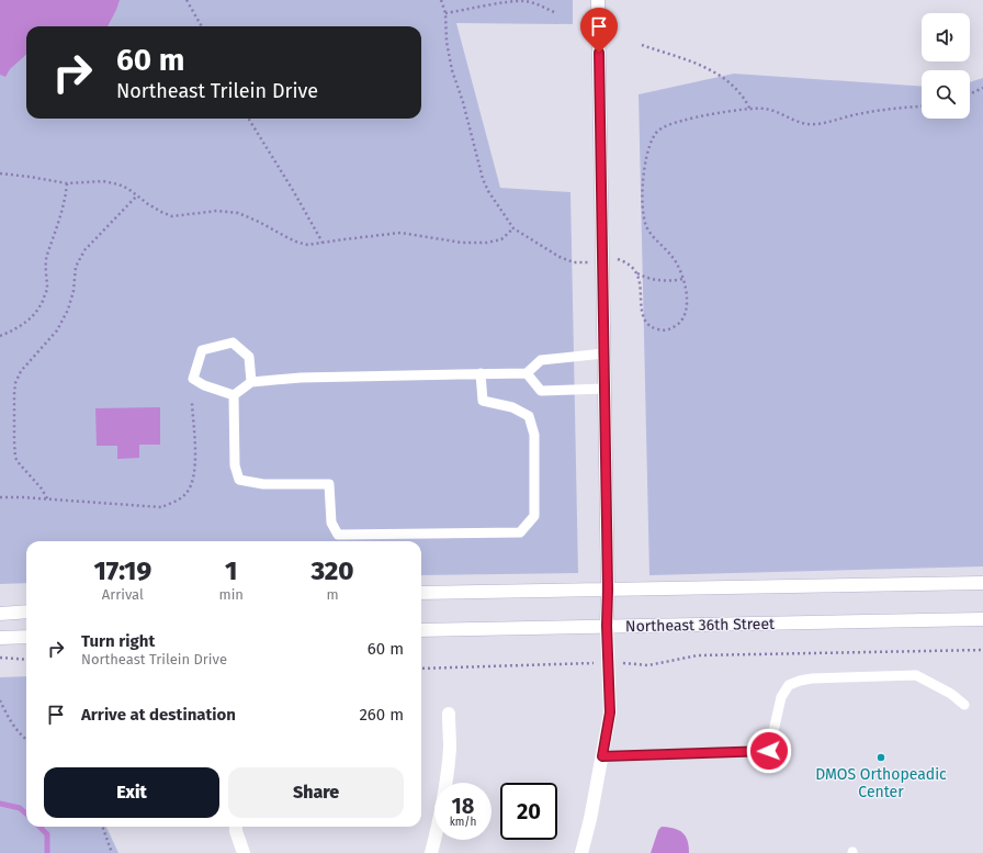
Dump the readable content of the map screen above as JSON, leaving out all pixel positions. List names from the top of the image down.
{
  "streets": {
    "main road": ["Northeast 36th Street"]
  },
  "places": ["DMOS Orthopeadic Center"],
  "page": {
    "turn": ["60 m", "Northeast Trilein Drive"],
    "eta": [
      "17:19",
      "Arrival",
      "1",
      "min",
      "320",
      "m"
    ],
    "list": [
      {
        "name": "Turn right",
        "note": "Northeast Trilein Drive",
        "value": "60 m"
      },
      {
        "name": "Arrive at destination",
        "value": "260 m"
      }
    ],
    "buttons": ["Exit", "Share"],
    "speed": "18 km/h",
    "limit": "20"
  }
}
